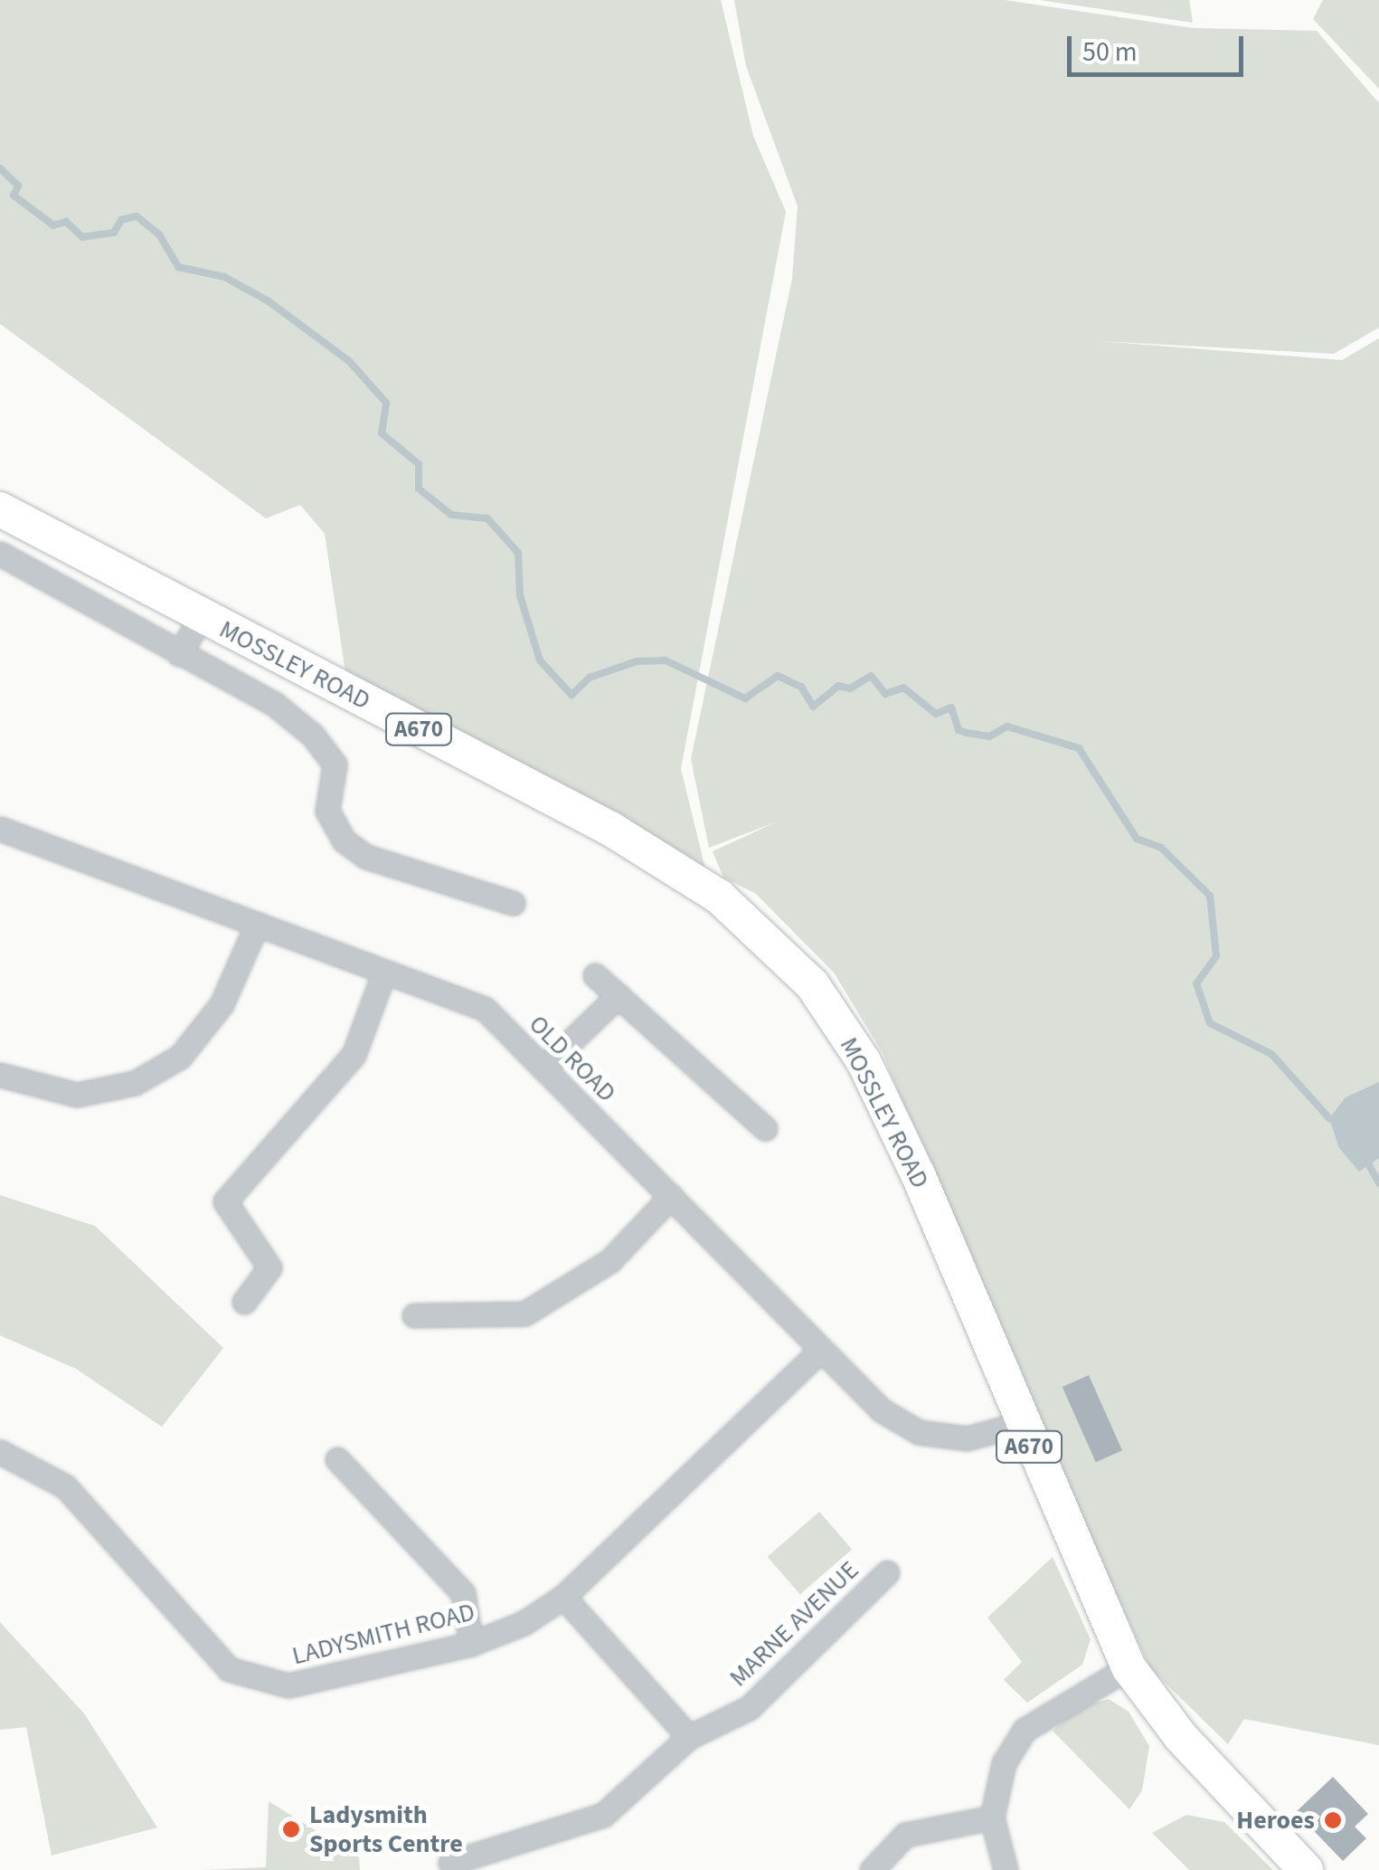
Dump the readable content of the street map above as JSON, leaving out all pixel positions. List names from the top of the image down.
{
  "streets": {
    "main road": ["MOSSLEY ROAD", "A670"],
    "street": ["OLD ROAD", "MARNE AVENUE", "LADYSMITH ROAD"]
  },
  "crossings": [
    ["MOSSLEY ROAD", "OLD ROAD"],
    ["OLD ROAD", "LADYSMITH ROAD"]
  ],
  "places": ["Heroes", "Ladysmith Sports Centre"],
  "scale_bar": "50 m"
}
